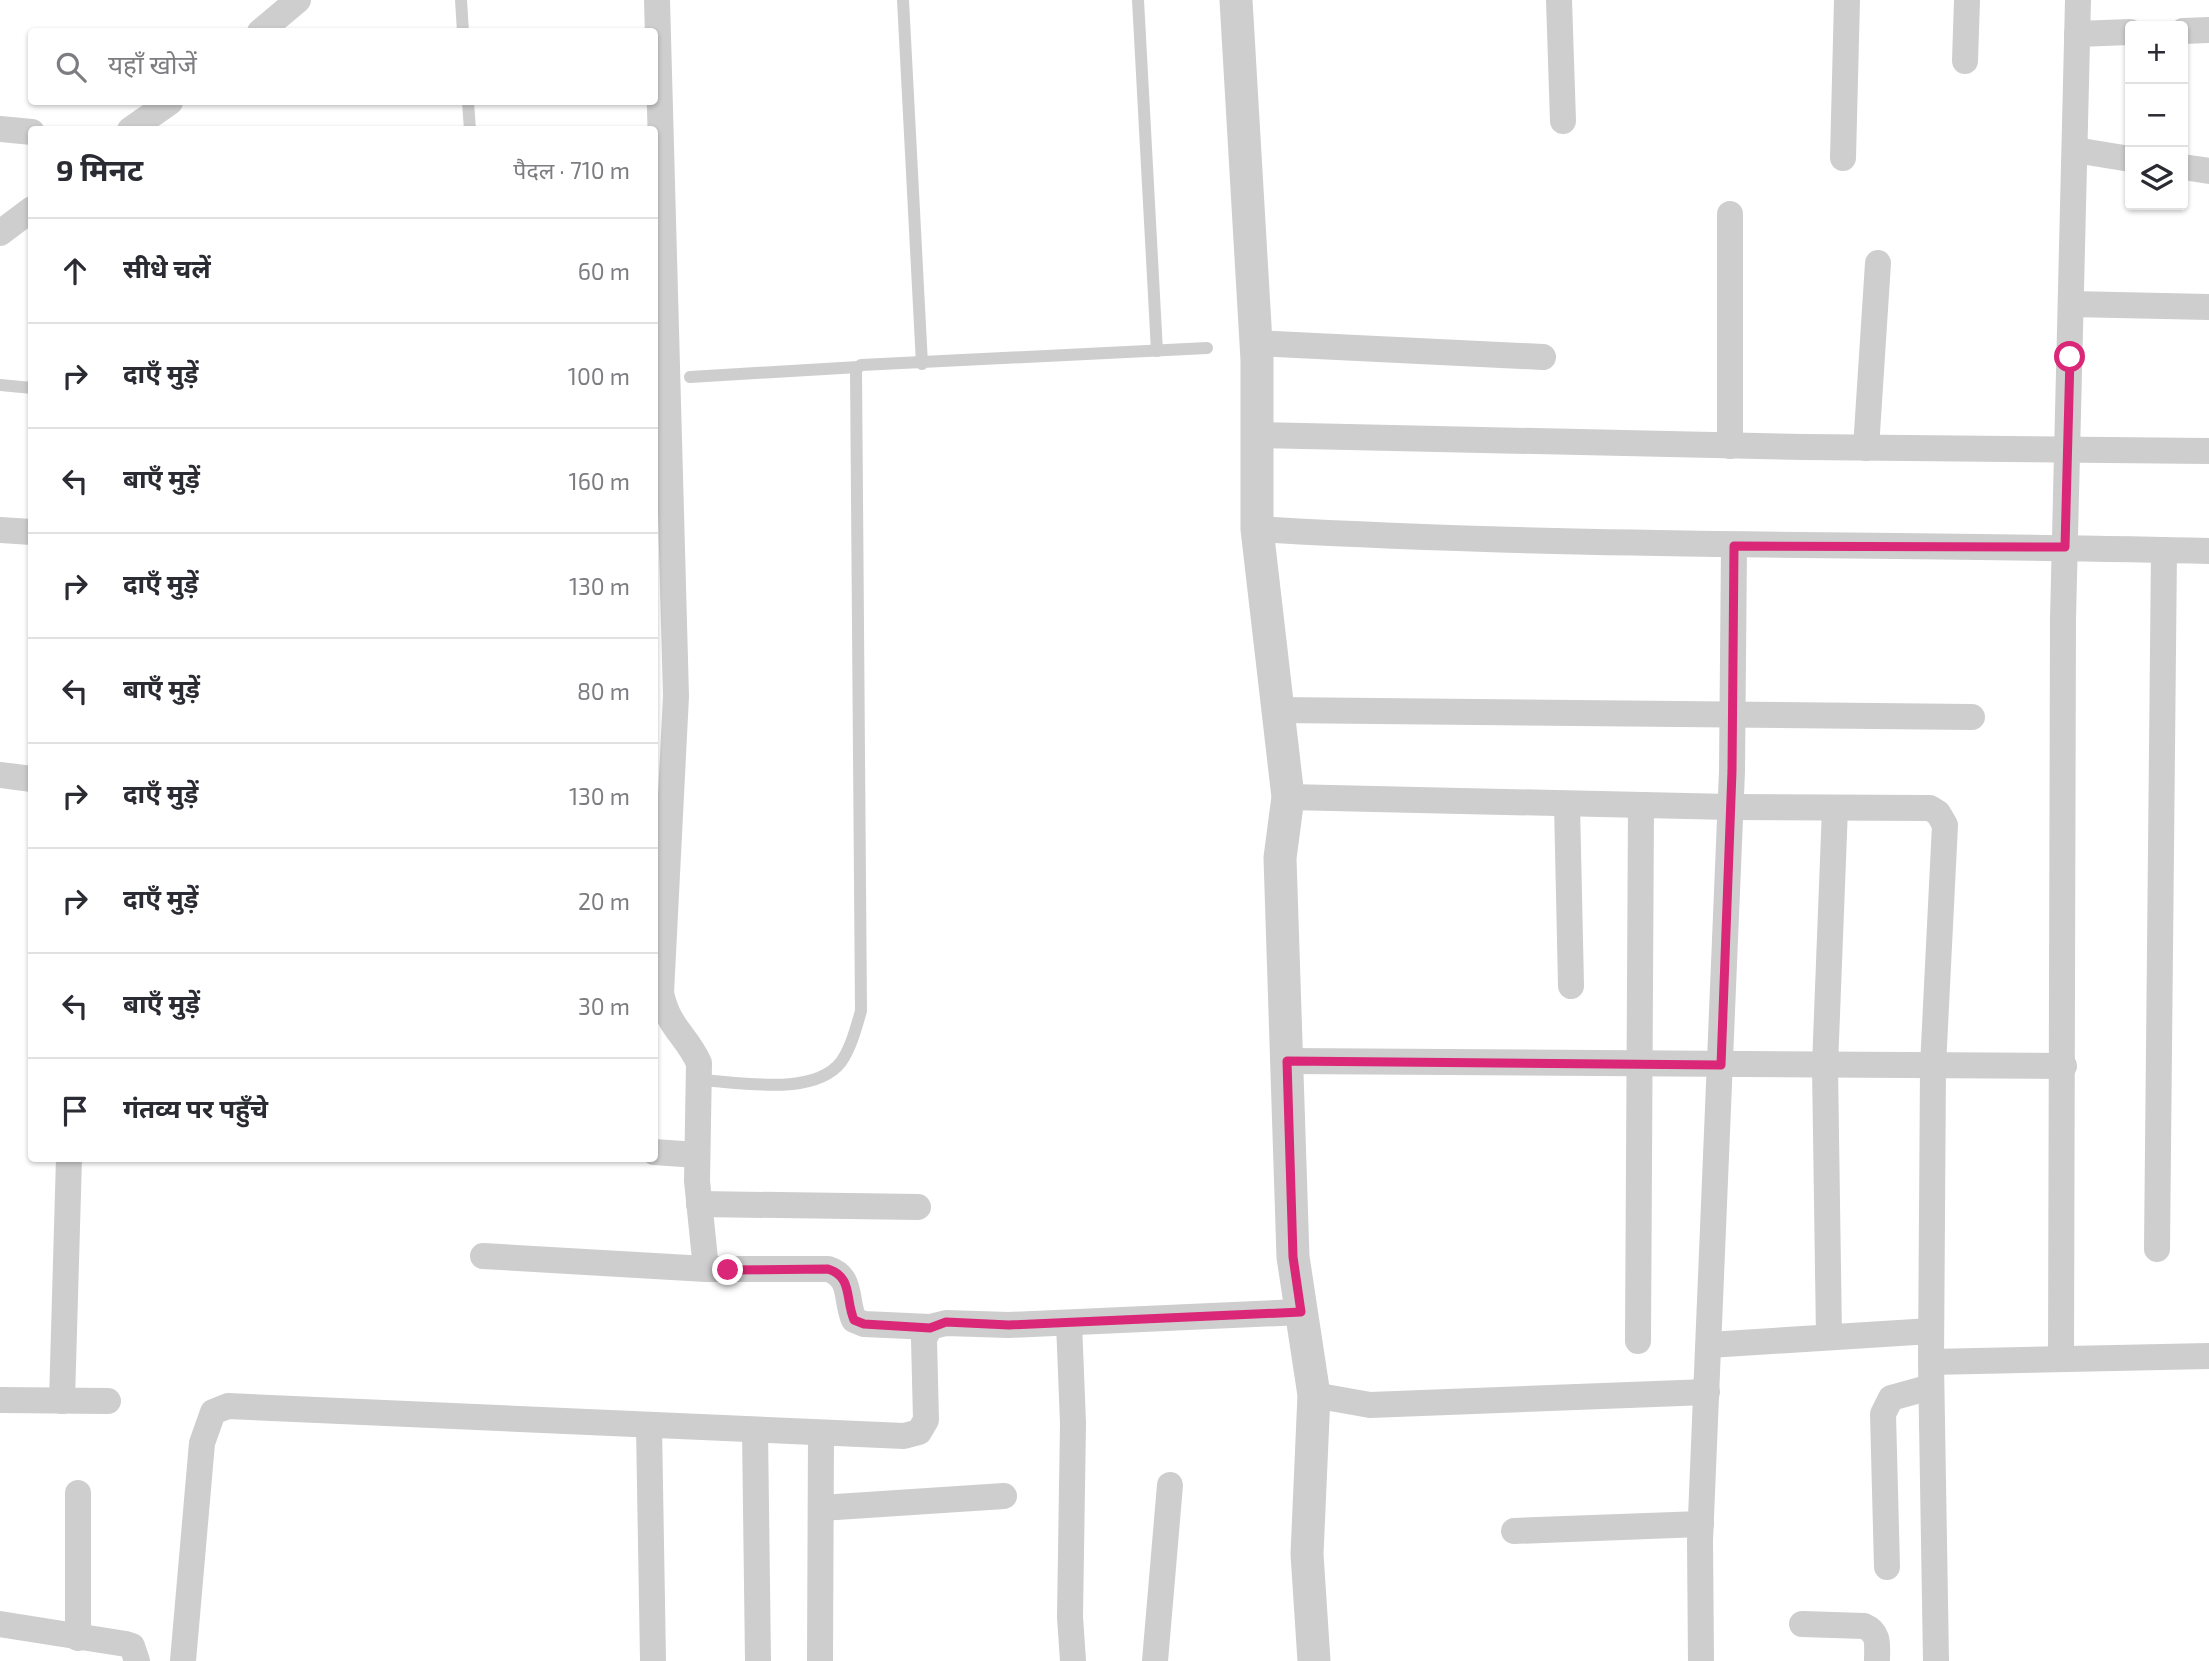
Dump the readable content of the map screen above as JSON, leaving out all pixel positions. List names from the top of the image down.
{
  "page": {
    "map_buttons": ["+", "−"],
    "search": "यहाँ खोजें",
    "heading": ["9 मिनट", "पैदल · 710 m"],
    "list": [
      ["सीधे चलें", "60 m"],
      ["दाएँ मुड़ें", "100 m"],
      ["बाएँ मुड़ें", "160 m"],
      ["दाएँ मुड़ें", "130 m"],
      ["बाएँ मुड़ें", "80 m"],
      ["दाएँ मुड़ें", "130 m"],
      ["दाएँ मुड़ें", "20 m"],
      ["बाएँ मुड़ें", "30 m"],
      "गंतव्य पर पहुँचे"
    ]
  }
}
